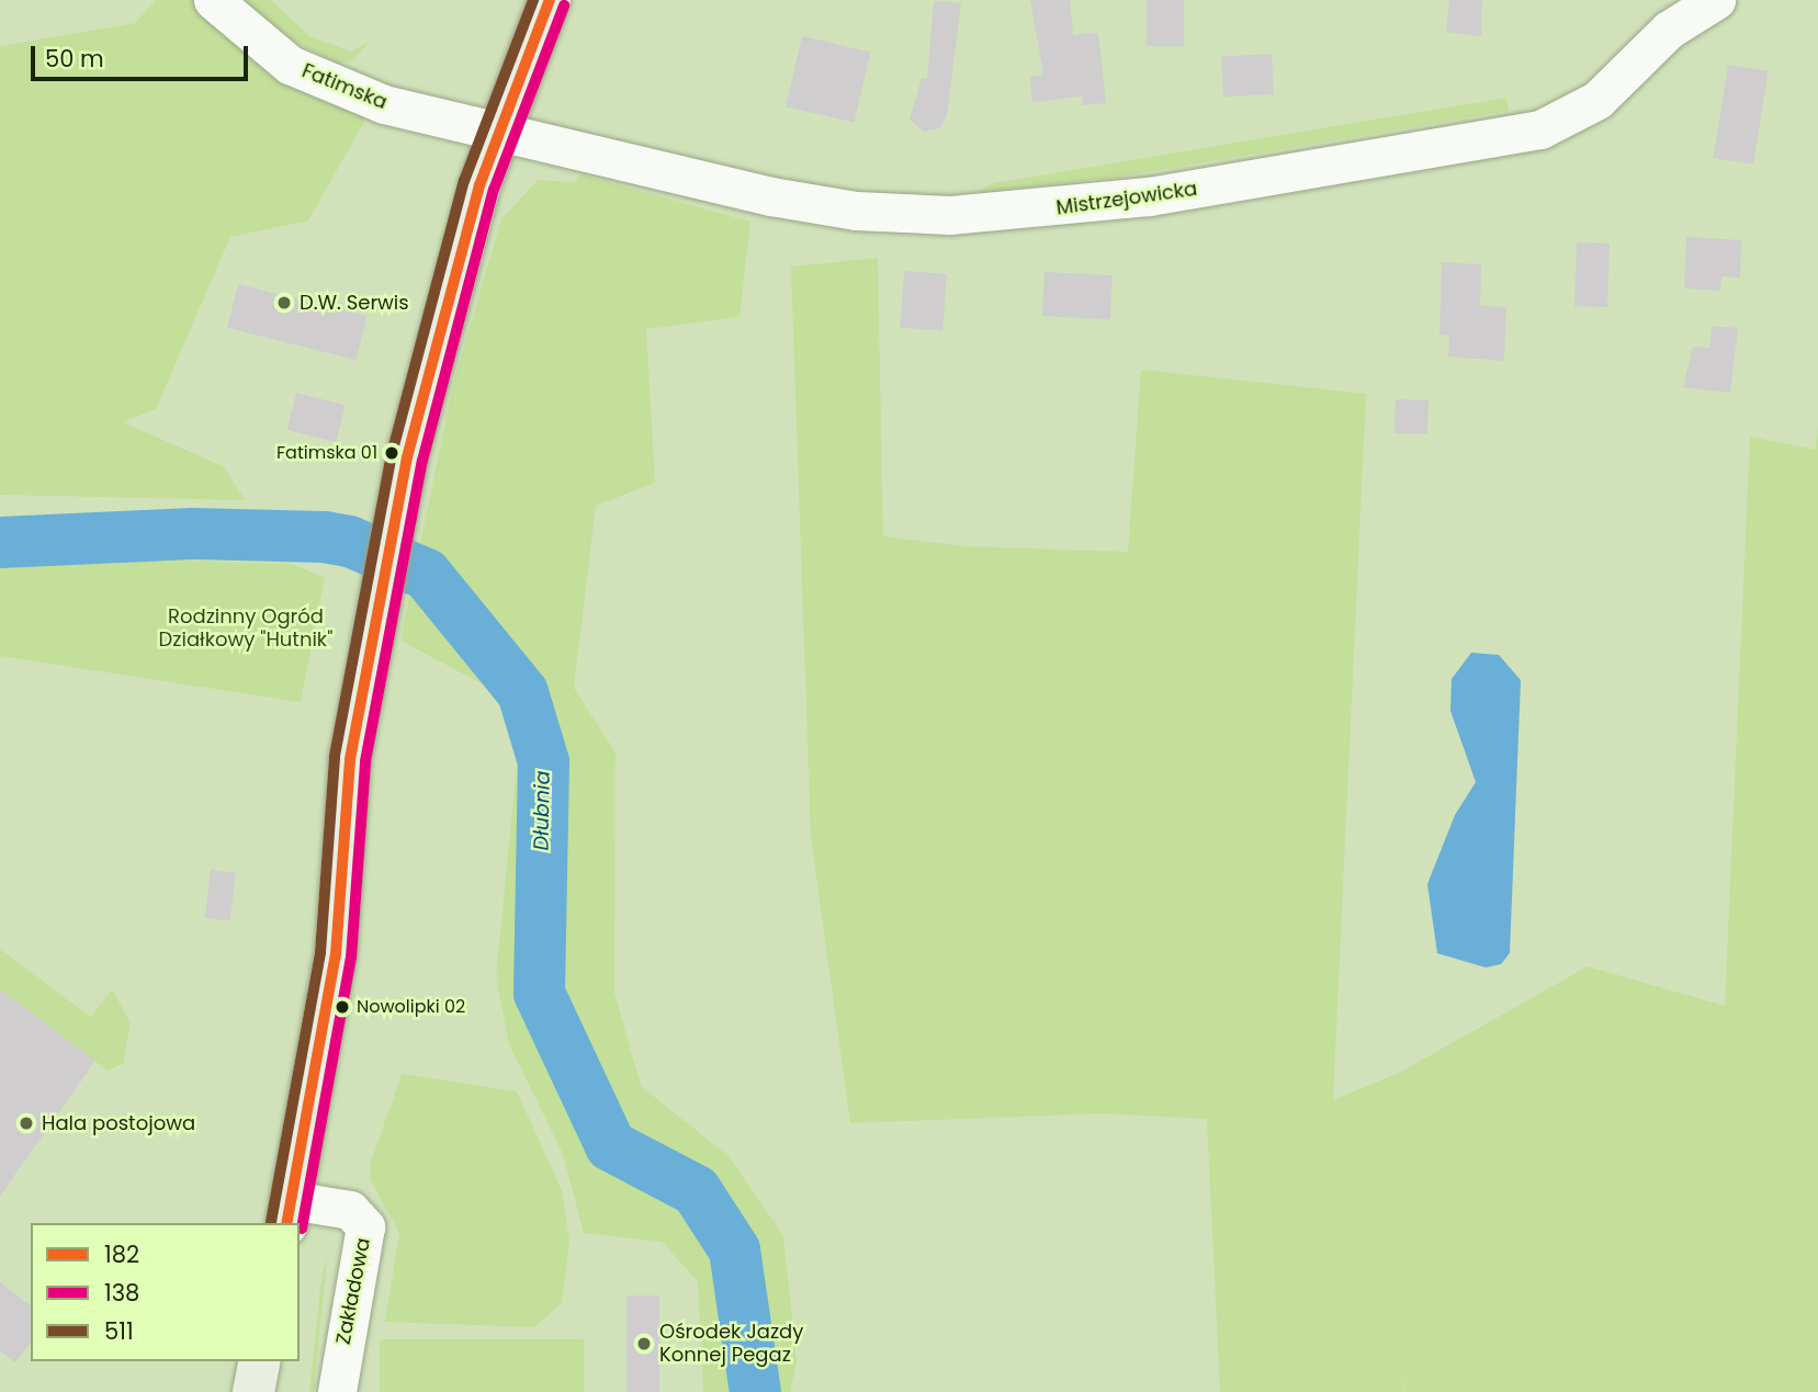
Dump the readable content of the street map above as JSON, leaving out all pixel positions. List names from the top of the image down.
{
  "streets": {
    "street": ["Fatimska", "Mistrzejowicka", "Zakładowa"]
  },
  "crossings": [
    ["Fatimska", "Mistrzejowicka"]
  ],
  "water": ["Dłubnia"],
  "parks": ["Rodzinny Ogród Działkowy \"Hutnik\""],
  "places": [
    "D.W. Serwis",
    "Fatimska 01",
    "Nowolipki 02",
    "Hala postojowa",
    "Ośrodek Jazdy Konnej Pegaz"
  ],
  "lines": ["transit line 182", "transit line 511", "transit line 138"],
  "legend": ["182", "138", "511"],
  "scale_bar": "50 m"
}
